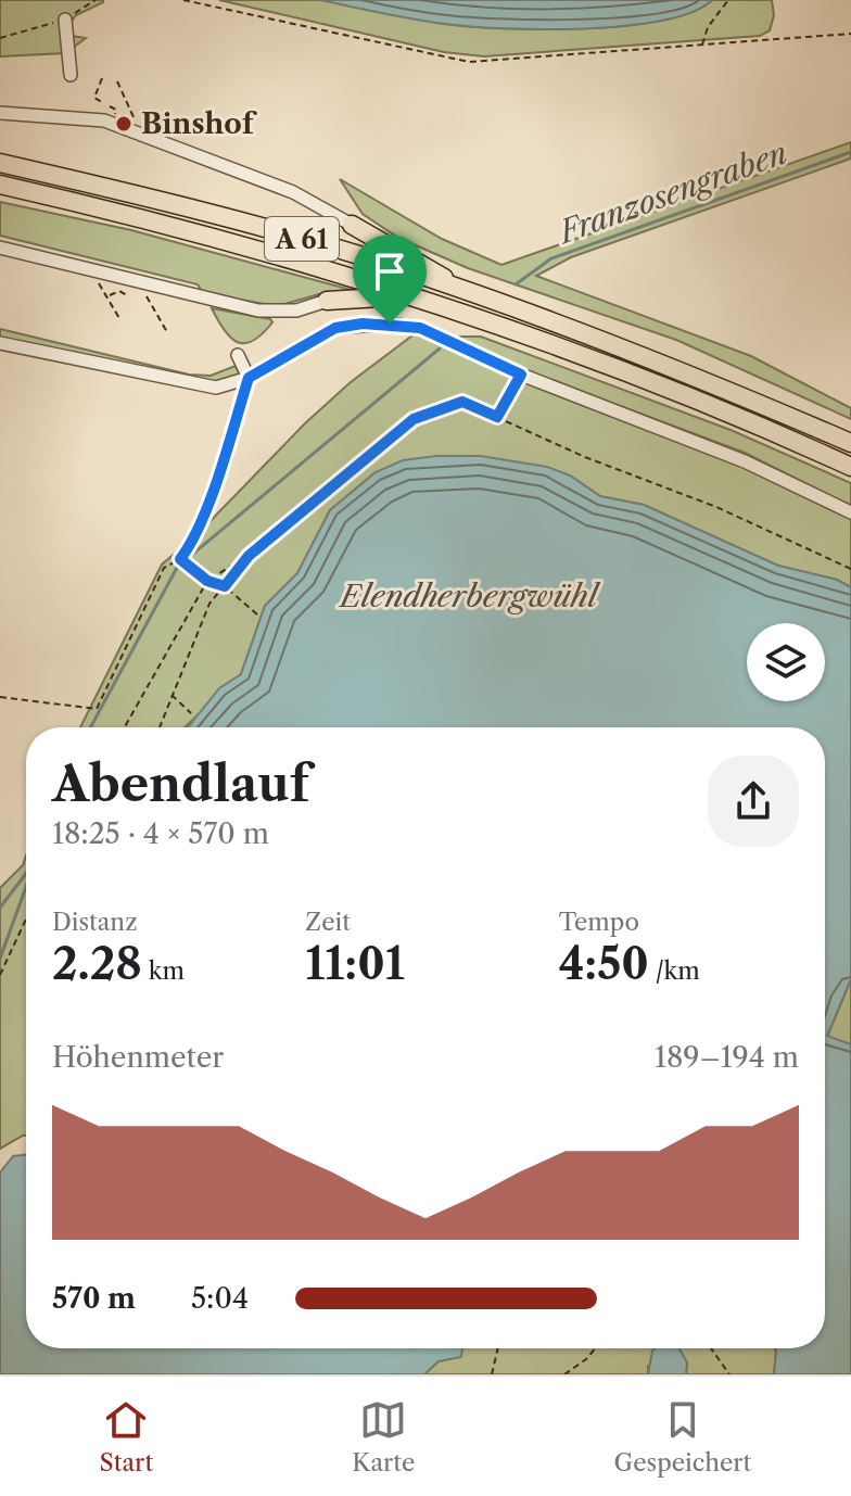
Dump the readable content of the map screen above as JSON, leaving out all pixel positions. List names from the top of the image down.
{
  "streets": {
    "highway": ["A 61"]
  },
  "water": ["Franzosengraben", "Elendherbergwühl"],
  "places": ["Binshof"],
  "page": {
    "heading": ["Abendlauf", "18:25 · 4 × 570 m"],
    "stats": [
      ["Distanz", "2.28 km"],
      ["Zeit", "11:01"],
      ["Tempo", "4:50 /km"]
    ],
    "chart": ["Höhenmeter", "189–194 m"],
    "list": [
      {
        "name": "570 m",
        "note": "5:04"
      }
    ],
    "tabs": ["Start", "Karte", "Gespeichert"]
  }
}
